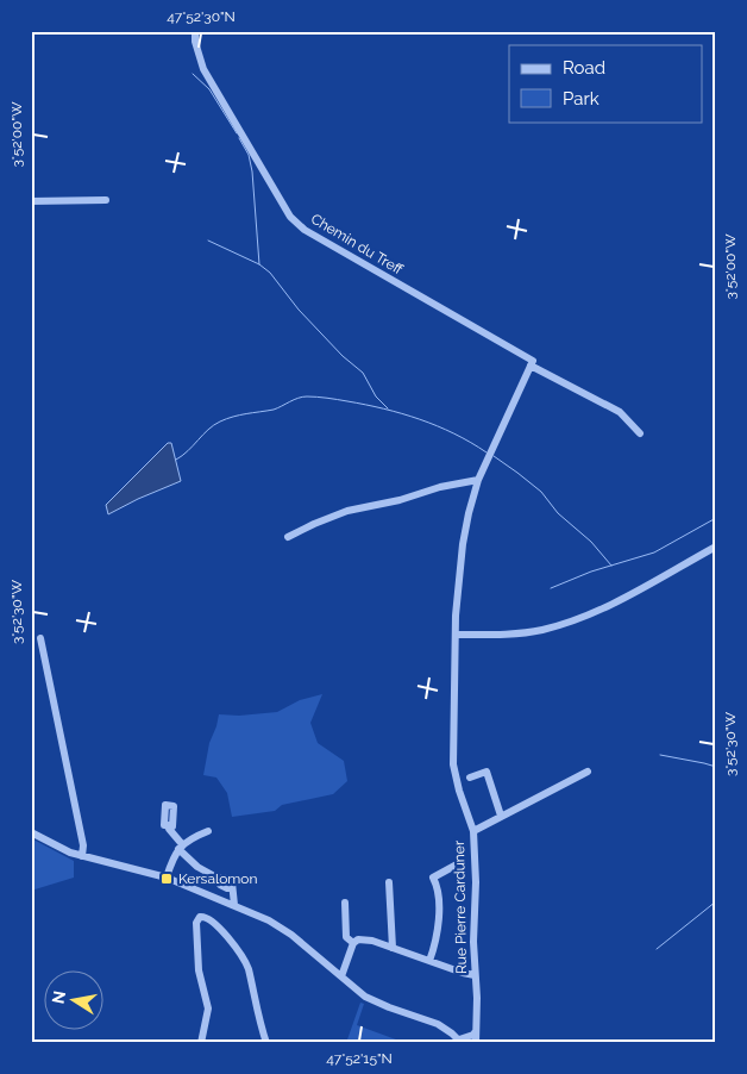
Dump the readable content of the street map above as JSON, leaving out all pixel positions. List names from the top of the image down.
{
  "streets": {
    "street": ["Chemin du Treff", "Rue Pierre Carduner"]
  },
  "crossings": [
    ["Chemin du Treff", "Rue Pierre Carduner"]
  ],
  "places": {
    "transit": ["Kersalomon"]
  },
  "legend": ["Road", "Park"],
  "north": "left",
  "coordinates": [
    "47°52'30\"N",
    "3°52'00\"W",
    "3°52'30\"W",
    "47°52'15\"N"
  ]
}
